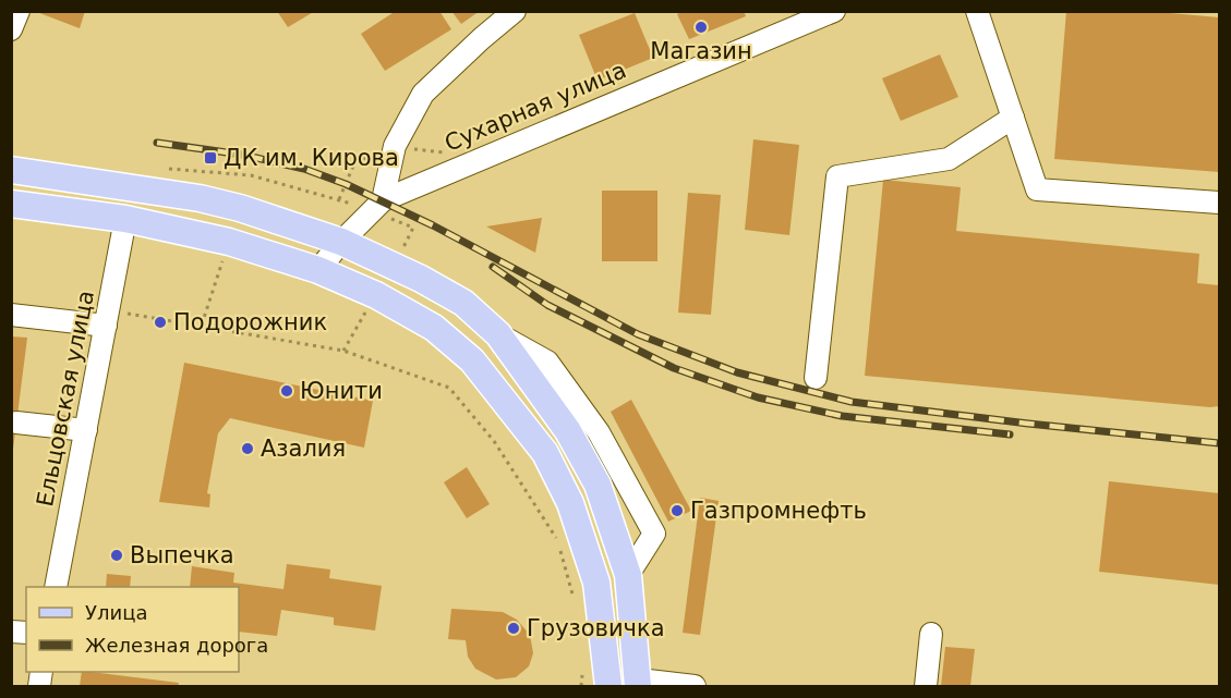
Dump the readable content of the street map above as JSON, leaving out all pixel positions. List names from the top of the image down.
{
  "streets": {
    "street": ["Сухарная улица", "Ельцовская улица"]
  },
  "places": {
    "other": [
      "Магазин",
      "Подорожник",
      "Юнити",
      "Азалия",
      "Газпромнефть",
      "Выпечка",
      "Грузовичка"
    ],
    "transit": ["ДК им. Кирова"]
  },
  "legend": ["Улица", "Железная дорога"]
}
